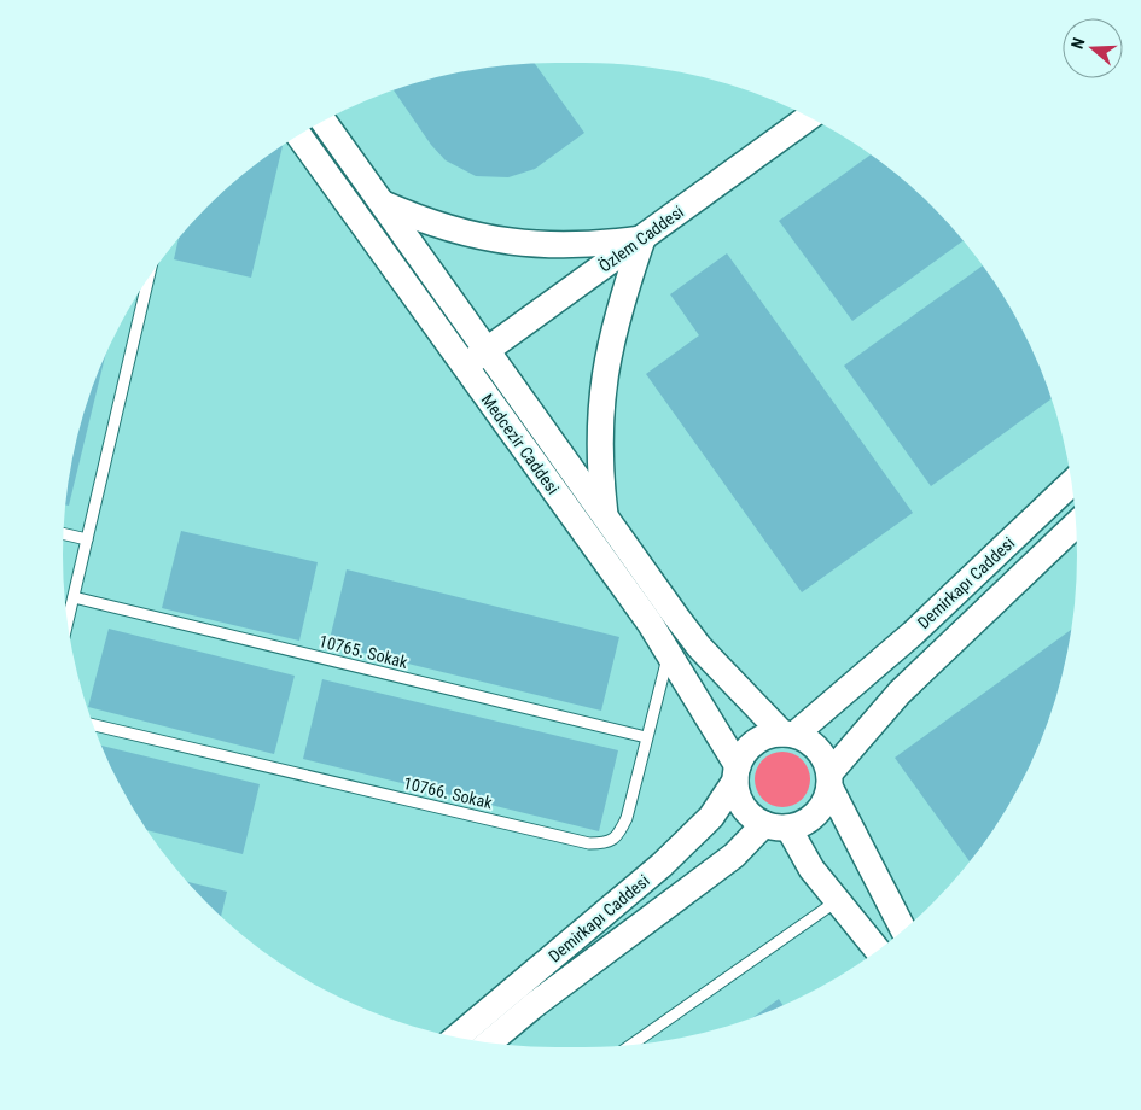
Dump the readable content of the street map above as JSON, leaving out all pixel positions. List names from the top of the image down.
{
  "streets": {
    "street": ["Özlem Caddesi", "Medcezir Caddesi", "Demirkapı Caddesi"],
    "lane": ["10765. Sokak", "10766. Sokak"]
  },
  "crossings": [
    ["Özlem Caddesi", "Medcezir Caddesi"],
    ["Medcezir Caddesi", "Demirkapı Caddesi"],
    ["Medcezir Caddesi", "10766. Sokak"],
    ["10765. Sokak", "10766. Sokak"]
  ],
  "north": "left"
}
